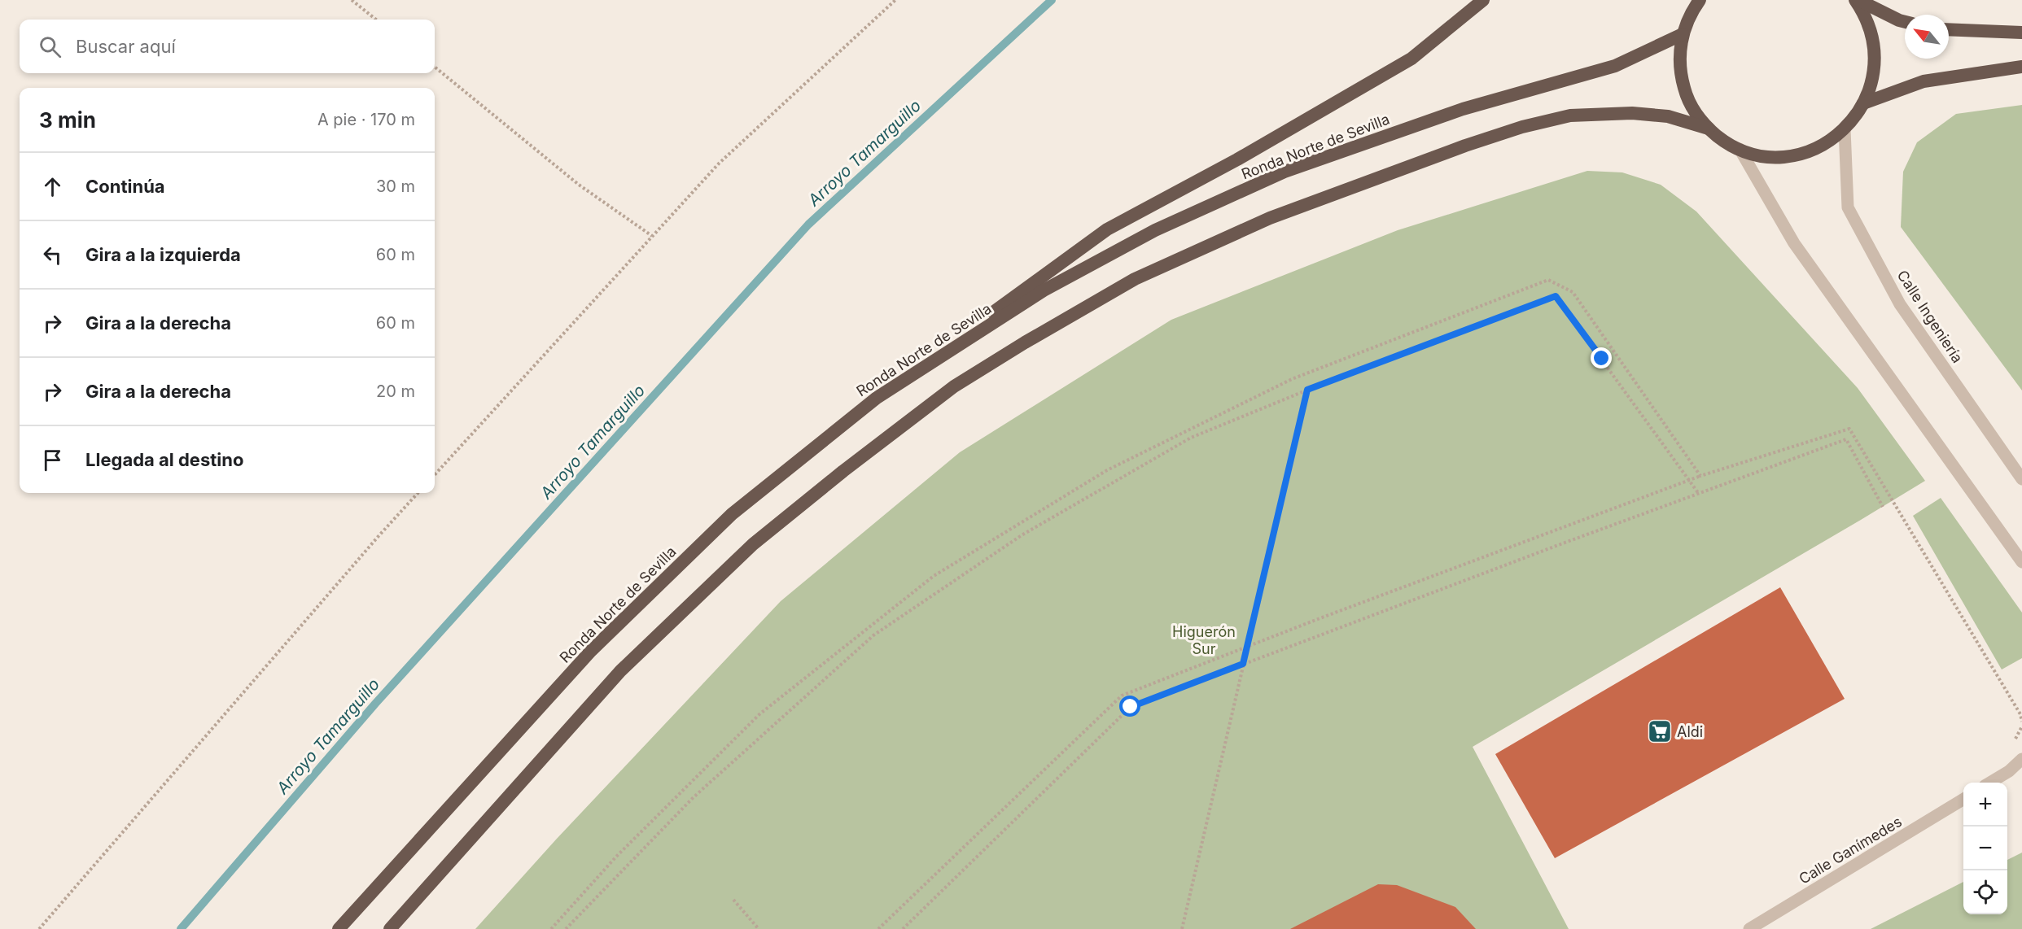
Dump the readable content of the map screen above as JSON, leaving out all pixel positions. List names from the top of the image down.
{
  "streets": {
    "highway": ["Ronda Norte de Sevilla"],
    "street": ["Calle Ingeniería", "Calle Ganímedes"]
  },
  "water": ["Arroyo Tamarguillo"],
  "parks": ["Higuerón Sur"],
  "places": {
    "supermarket": ["Aldi"]
  },
  "north": "top left",
  "page": {
    "search": "Buscar aquí",
    "heading": ["3 min", "A pie · 170 m"],
    "list": [
      ["Continúa", "30 m"],
      ["Gira a la izquierda", "60 m"],
      ["Gira a la derecha", "60 m"],
      ["Gira a la derecha", "20 m"],
      "Llegada al destino"
    ],
    "map_buttons": ["+", "−"]
  }
}
